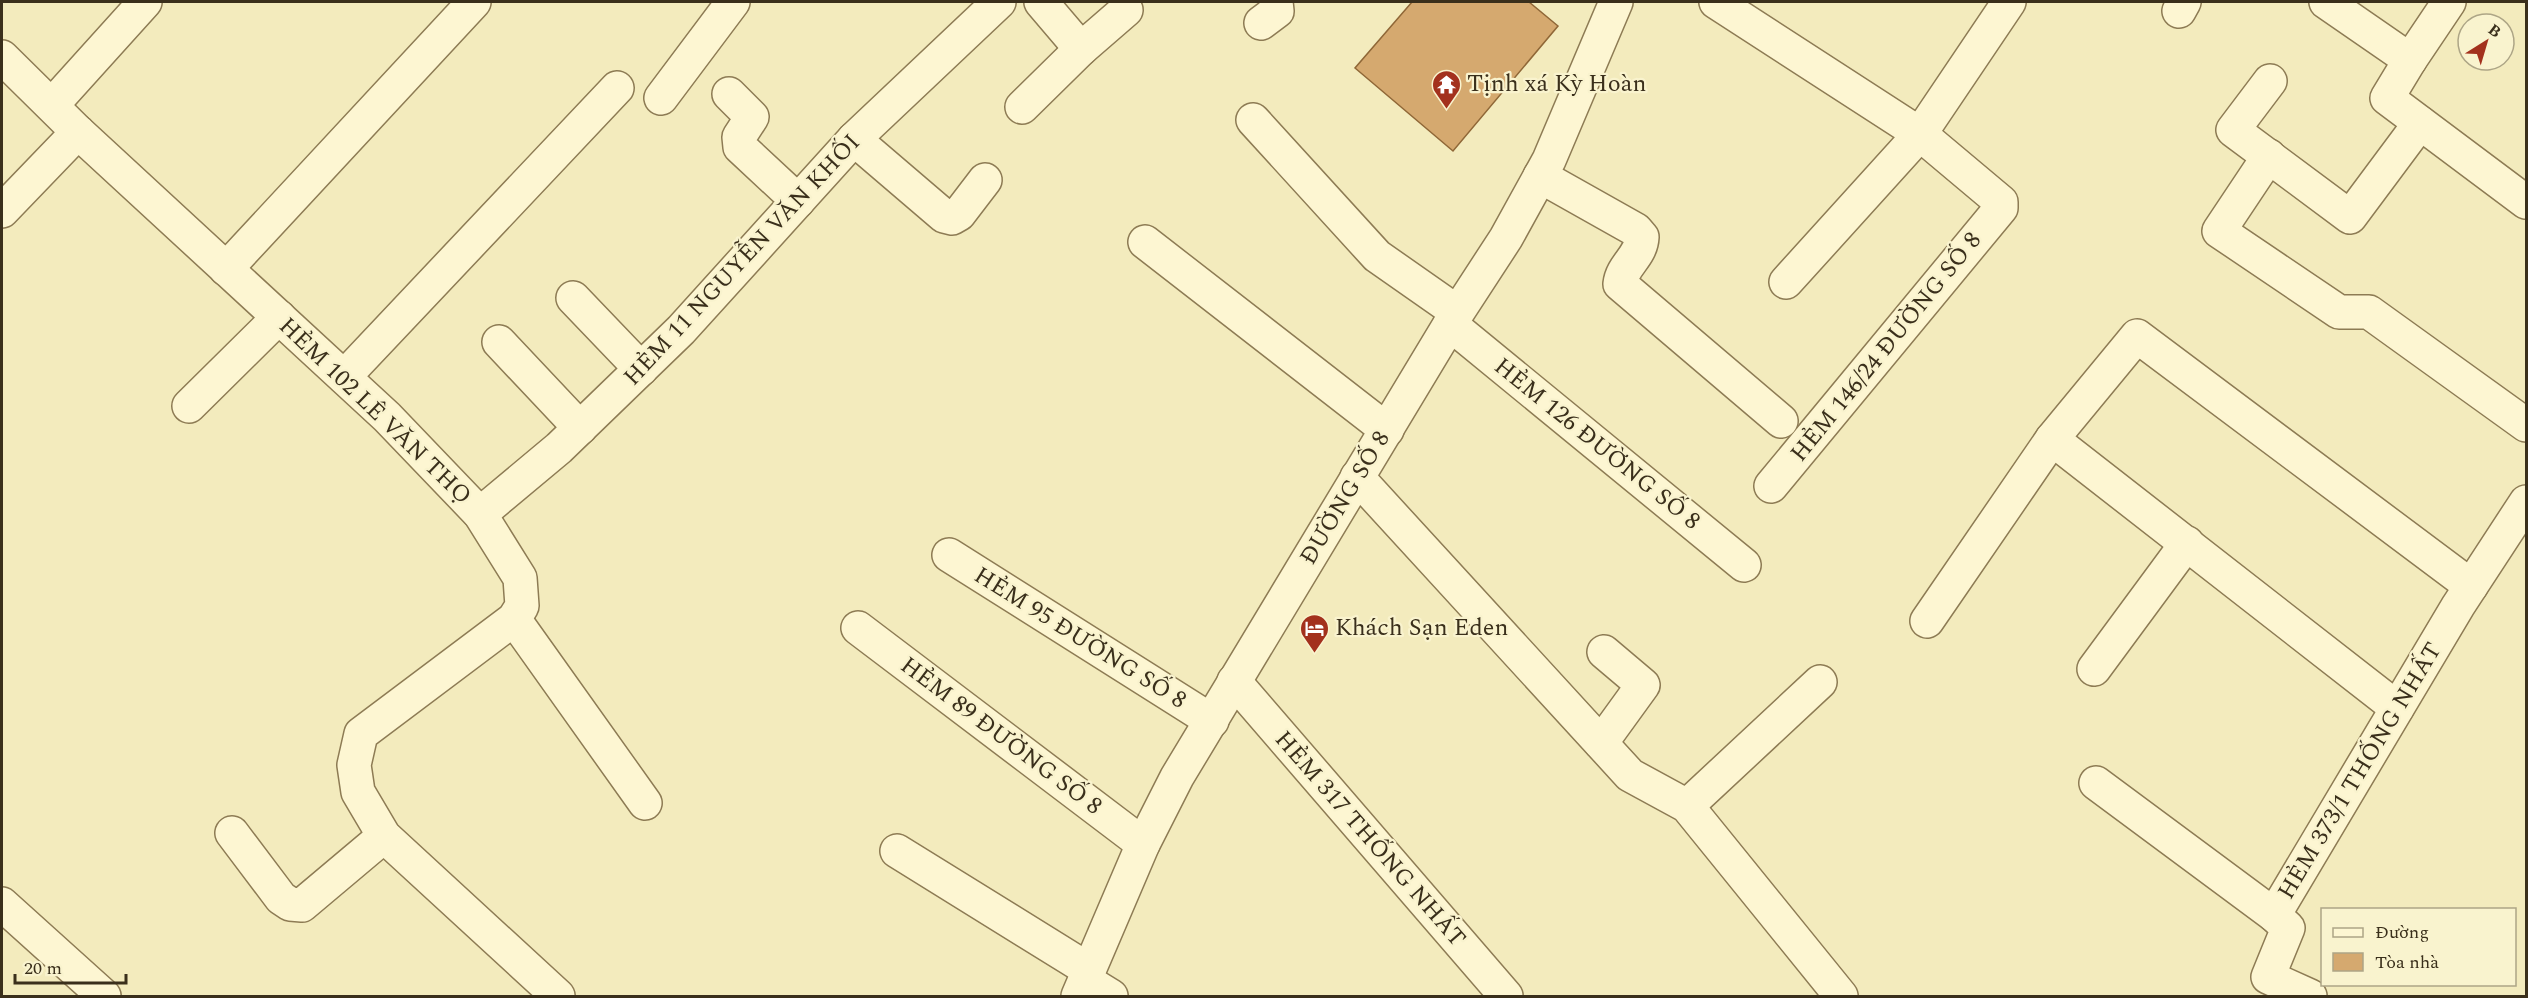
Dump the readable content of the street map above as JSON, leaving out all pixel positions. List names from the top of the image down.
{
  "streets": {
    "street": [
      "HẺM 11 NGUYỄN VĂN KHỐI",
      "HẺM 146/24 ĐƯỜNG SỐ 8",
      "HẺM 102 LÊ VĂN THỌ",
      "HẺM 126 ĐƯỜNG SỐ 8",
      "ĐƯỜNG SỐ 8",
      "HẺM 95 ĐƯỜNG SỐ 8",
      "HẺM 89 ĐƯỜNG SỐ 8",
      "HẺM 373/1 THỐNG NHẤT",
      "HẺM 317 THỐNG NHẤT"
    ]
  },
  "crossings": [
    ["HẺM 11 NGUYỄN VĂN KHỐI", "HẺM 102 LÊ VĂN THỌ"],
    ["HẺM 126 ĐƯỜNG SỐ 8", "ĐƯỜNG SỐ 8"],
    ["ĐƯỜNG SỐ 8", "HẺM 95 ĐƯỜNG SỐ 8"],
    ["ĐƯỜNG SỐ 8", "HẺM 89 ĐƯỜNG SỐ 8"],
    ["ĐƯỜNG SỐ 8", "HẺM 317 THỐNG NHẤT"]
  ],
  "places": {
    "temple": ["Tịnh xá Kỳ Hoàn"],
    "hotel": ["Khách Sạn Eden"]
  },
  "legend": ["Đường", "Tòa nhà"],
  "scale_bar": "20 m",
  "north": "top right"
}
